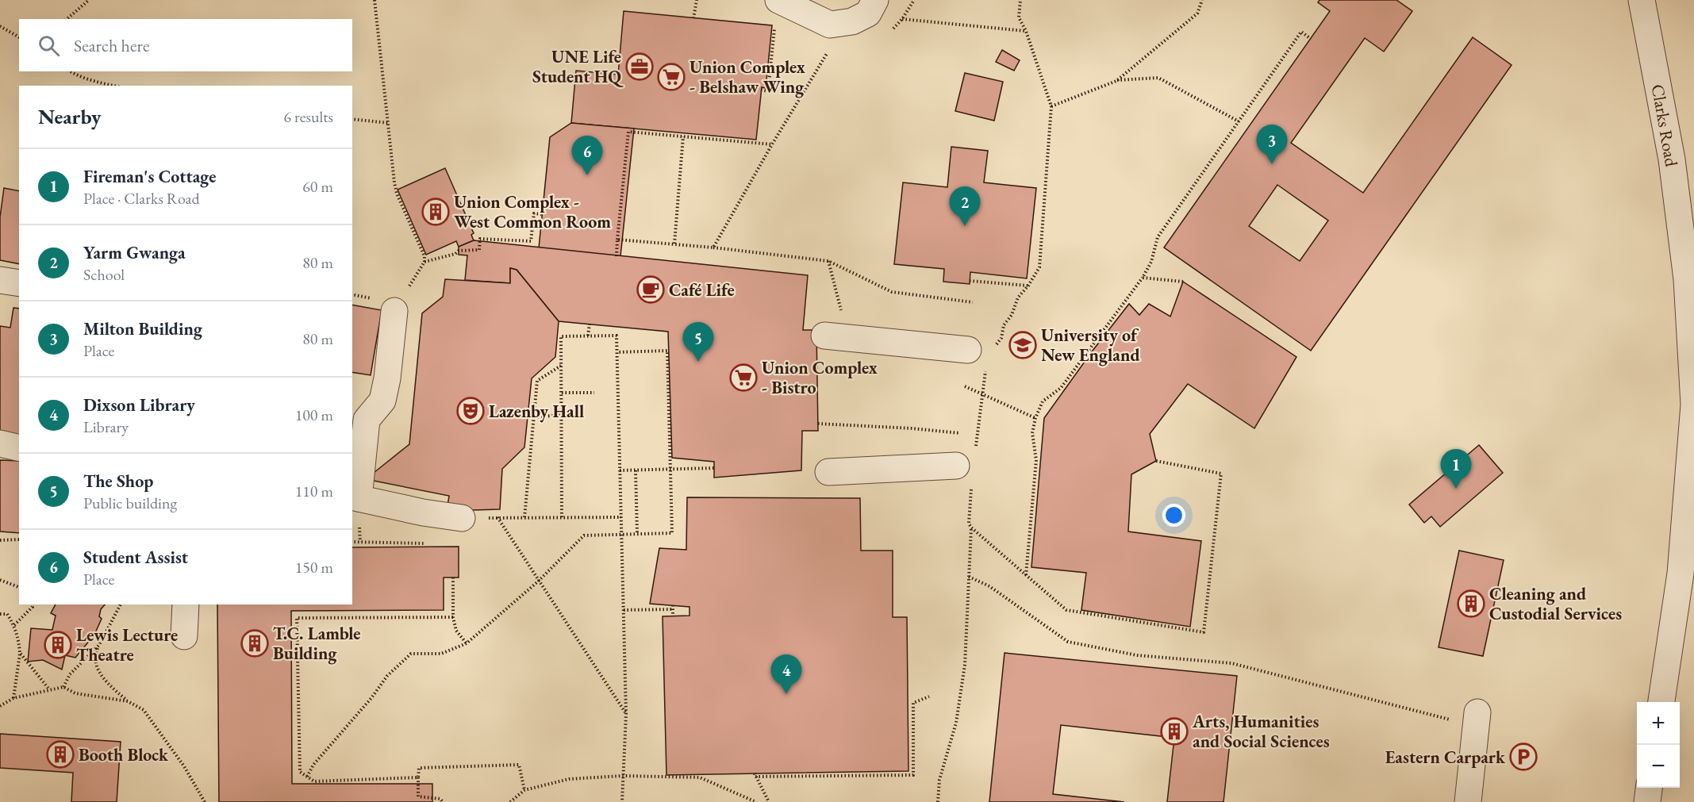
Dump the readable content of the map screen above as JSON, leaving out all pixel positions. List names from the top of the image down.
{
  "streets": {
    "street": ["Clarks Road"]
  },
  "places": {
    "office": ["UNE Life Student HQ"],
    "supermarket": ["Union Complex - Belshaw Wing", "Union Complex - Bistro"],
    "building": [
      "Union Complex - West Common Room",
      "Cleaning and Custodial Services",
      "T.C. Lamble Building",
      "Lewis Lecture Theatre",
      "Arts, Humanities and Social Sciences",
      "Booth Block"
    ],
    "cafe": ["Café Life"],
    "school or university": ["University of New England"],
    "theatre": ["Lazenby Hall"],
    "parking": ["Eastern Carpark"]
  },
  "page": {
    "search": "Search here",
    "heading": ["Nearby", "6 results"],
    "pins": [
      "3",
      "6",
      "2",
      "5",
      "1",
      "4"
    ],
    "list": [
      {
        "mark": "1",
        "name": "Fireman's Cottage",
        "note": "Place · Clarks Road",
        "value": "60 m"
      },
      {
        "mark": "2",
        "name": "Yarm Gwanga",
        "note": "School",
        "value": "80 m"
      },
      {
        "mark": "3",
        "name": "Milton Building",
        "note": "Place",
        "value": "80 m"
      },
      {
        "mark": "4",
        "name": "Dixson Library",
        "note": "Library",
        "value": "100 m"
      },
      {
        "mark": "5",
        "name": "The Shop",
        "note": "Public building",
        "value": "110 m"
      },
      {
        "mark": "6",
        "name": "Student Assist",
        "note": "Place",
        "value": "150 m"
      }
    ],
    "map_buttons": ["+", "−"]
  }
}
